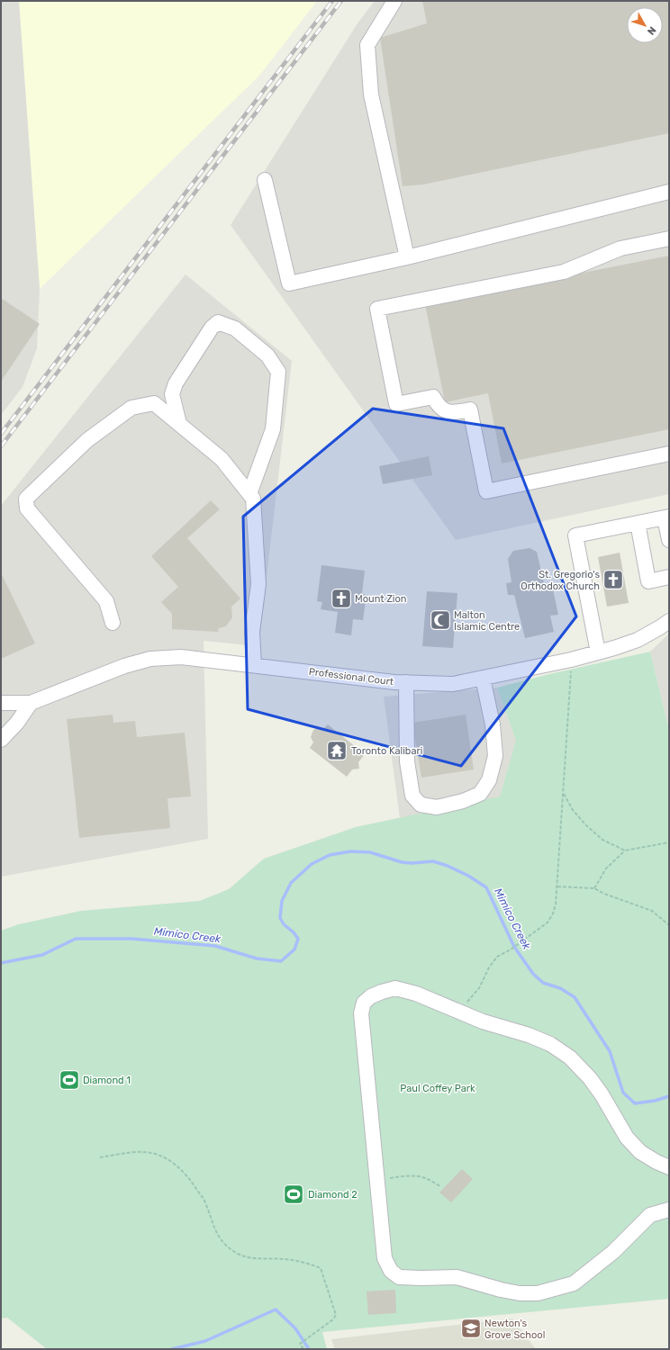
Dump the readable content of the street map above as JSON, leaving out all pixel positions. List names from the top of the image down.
{
  "streets": {
    "street": ["Professional Court"]
  },
  "water": ["Mimico Creek"],
  "parks": ["Paul Coffey Park"],
  "places": {
    "church": ["St. Gregorio's Orthodox Church", "Mount Zion"],
    "mosque": ["Malton Islamic Centre"],
    "temple": ["Toronto Kalibari"],
    "sports": ["Diamond 1", "Diamond 2"],
    "school or university": ["Newton's Grove School"]
  },
  "north": "bottom right"
}
